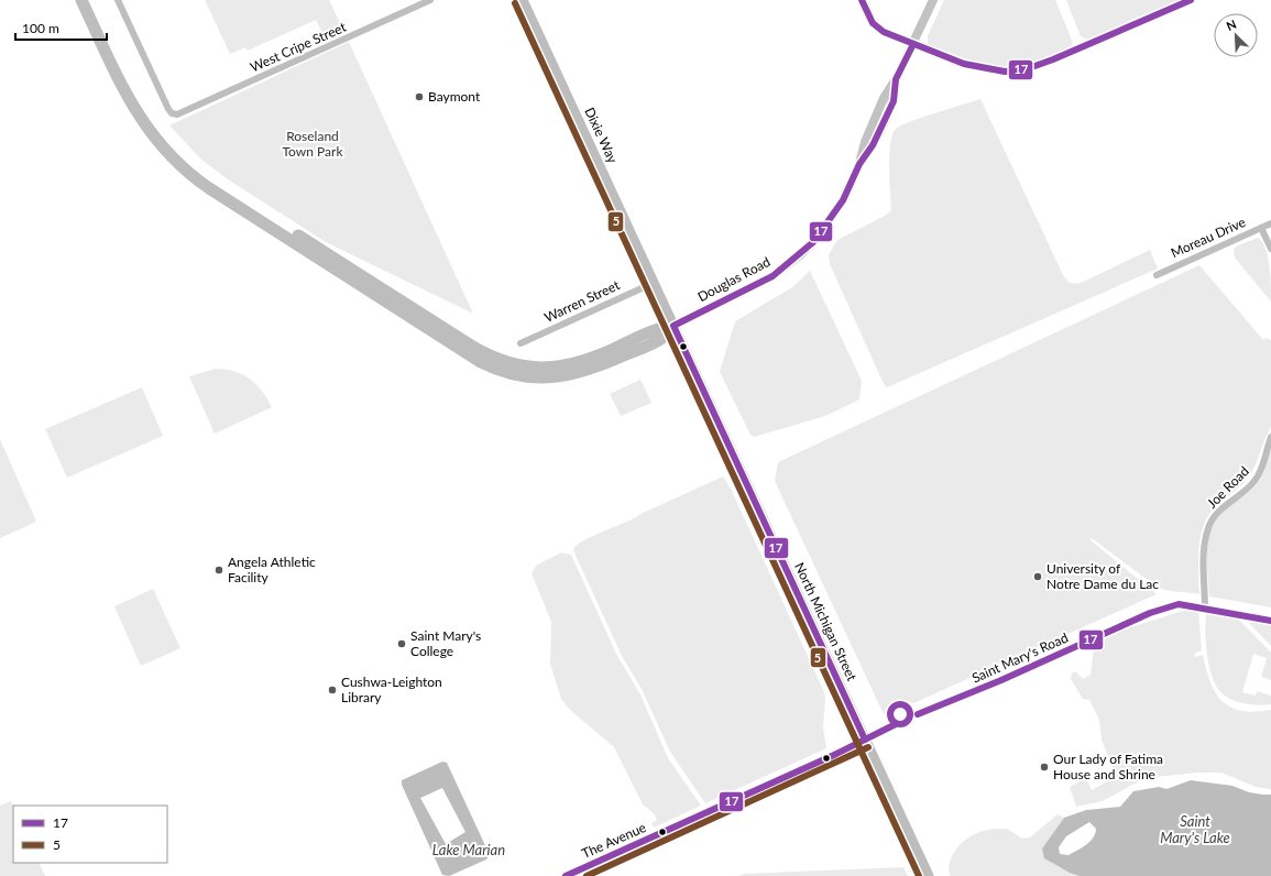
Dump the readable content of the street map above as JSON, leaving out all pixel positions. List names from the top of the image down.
{
  "streets": {
    "main road": ["Dixie Way", "North Michigan Street"],
    "street": [
      "West Cripe Street",
      "Moreau Drive",
      "Douglas Road",
      "Warren Street",
      "Joe Road",
      "Saint Mary's Road",
      "The Avenue"
    ]
  },
  "crossings": [
    ["Dixie Way", "Warren Street"],
    ["Dixie Way", "North Michigan Street"],
    ["Douglas Road", "North Michigan Street"],
    ["Warren Street", "North Michigan Street"],
    ["Joe Road", "Saint Mary's Road"],
    ["North Michigan Street", "Saint Mary's Road"],
    ["North Michigan Street", "The Avenue"],
    ["Saint Mary's Road", "The Avenue"]
  ],
  "water": ["Saint Mary's Lake", "Lake Marian"],
  "parks": ["Roseland Town Park"],
  "places": [
    "Baymont",
    "Angela Athletic Facility",
    "University of Notre Dame du Lac",
    "Saint Mary's College",
    "Cushwa-Leighton Library",
    "Our Lady of Fatima House and Shrine"
  ],
  "lines": ["transit line 17", "transit line 5"],
  "legend": ["17", "5"],
  "scale_bar": "100 m",
  "north": "top left"
}
